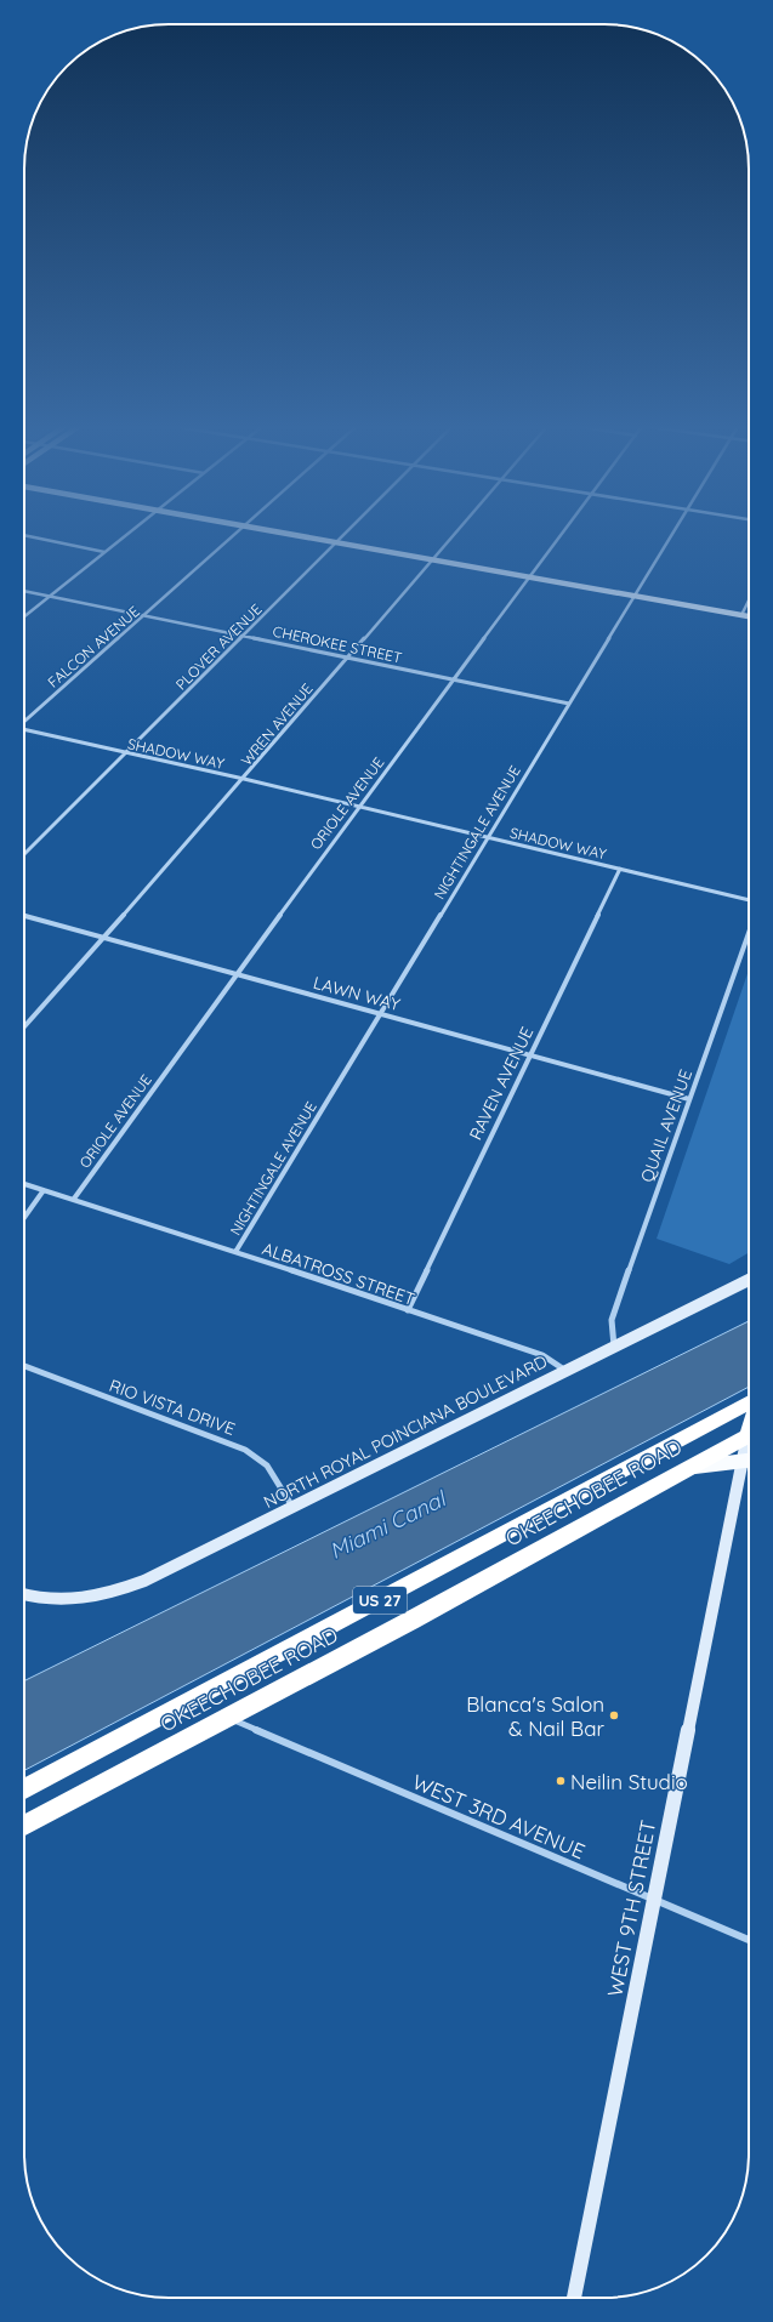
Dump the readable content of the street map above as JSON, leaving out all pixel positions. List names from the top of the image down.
{
  "streets": {
    "highway": ["OKEECHOBEE ROAD", "US 27"],
    "street": [
      "CHEROKEE STREET",
      "FALCON AVENUE",
      "PLOVER AVENUE",
      "WREN AVENUE",
      "SHADOW WAY",
      "ORIOLE AVENUE",
      "NIGHTINGALE AVENUE",
      "LAWN WAY",
      "RAVEN AVENUE",
      "QUAIL AVENUE",
      "ALBATROSS STREET",
      "RIO VISTA DRIVE",
      "NORTH ROYAL POINCIANA BOULEVARD",
      "WEST 3RD AVENUE",
      "WEST 9TH STREET"
    ]
  },
  "crossings": [
    ["CHEROKEE STREET", "FALCON AVENUE"],
    ["CHEROKEE STREET", "PLOVER AVENUE"],
    ["CHEROKEE STREET", "WREN AVENUE"],
    ["CHEROKEE STREET", "ORIOLE AVENUE"],
    ["CHEROKEE STREET", "NIGHTINGALE AVENUE"],
    ["PLOVER AVENUE", "SHADOW WAY"],
    ["WREN AVENUE", "SHADOW WAY"],
    ["WREN AVENUE", "LAWN WAY"],
    ["SHADOW WAY", "ORIOLE AVENUE"],
    ["SHADOW WAY", "NIGHTINGALE AVENUE"],
    ["SHADOW WAY", "RAVEN AVENUE"],
    ["ORIOLE AVENUE", "LAWN WAY"],
    ["ORIOLE AVENUE", "ALBATROSS STREET"],
    ["NIGHTINGALE AVENUE", "LAWN WAY"],
    ["NIGHTINGALE AVENUE", "ALBATROSS STREET"],
    ["LAWN WAY", "RAVEN AVENUE"],
    ["LAWN WAY", "QUAIL AVENUE"],
    ["RAVEN AVENUE", "ALBATROSS STREET"],
    ["QUAIL AVENUE", "NORTH ROYAL POINCIANA BOULEVARD"],
    ["ALBATROSS STREET", "NORTH ROYAL POINCIANA BOULEVARD"],
    ["RIO VISTA DRIVE", "NORTH ROYAL POINCIANA BOULEVARD"],
    ["OKEECHOBEE ROAD", "WEST 3RD AVENUE"],
    ["WEST 3RD AVENUE", "WEST 9TH STREET"]
  ],
  "water": ["Miami Canal"],
  "places": ["Blanca's Salon & Nail Bar", "Neilin Studio"]
}
